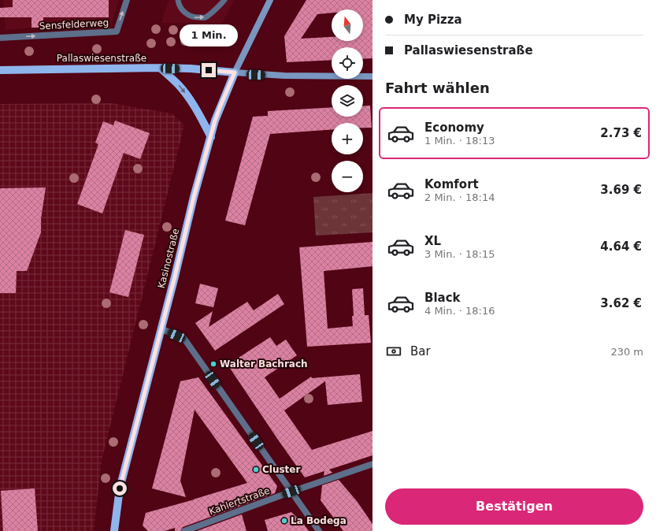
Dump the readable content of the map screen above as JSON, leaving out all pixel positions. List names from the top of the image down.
{
  "streets": {
    "main road": ["Pallaswiesenstraße", "Kasinostraße"],
    "street": ["Sensfelderweg", "Kahlertstraße"]
  },
  "crossings": [
    ["Pallaswiesenstraße", "Kasinostraße"]
  ],
  "one_way": ["Sensfelderweg"],
  "places": ["Walter Bachrach", "Cluster", "La Bodega"],
  "north": "top",
  "page": {
    "banner": ["My Pizza", "Pallaswiesenstraße"],
    "map_buttons": ["+", "−"],
    "bubble": "1 Min.",
    "heading": "Fahrt wählen",
    "list": [
      {
        "name": "Economy",
        "note": "1 Min. · 18:13",
        "value": "2.73 €"
      },
      {
        "name": "Komfort",
        "note": "2 Min. · 18:14",
        "value": "3.69 €"
      },
      {
        "name": "XL",
        "note": "3 Min. · 18:15",
        "value": "4.64 €"
      },
      {
        "name": "Black",
        "note": "4 Min. · 18:16",
        "value": "3.62 €"
      }
    ],
    "pay": ["Bar", "230 m"],
    "buttons": "Bestätigen"
  }
}
